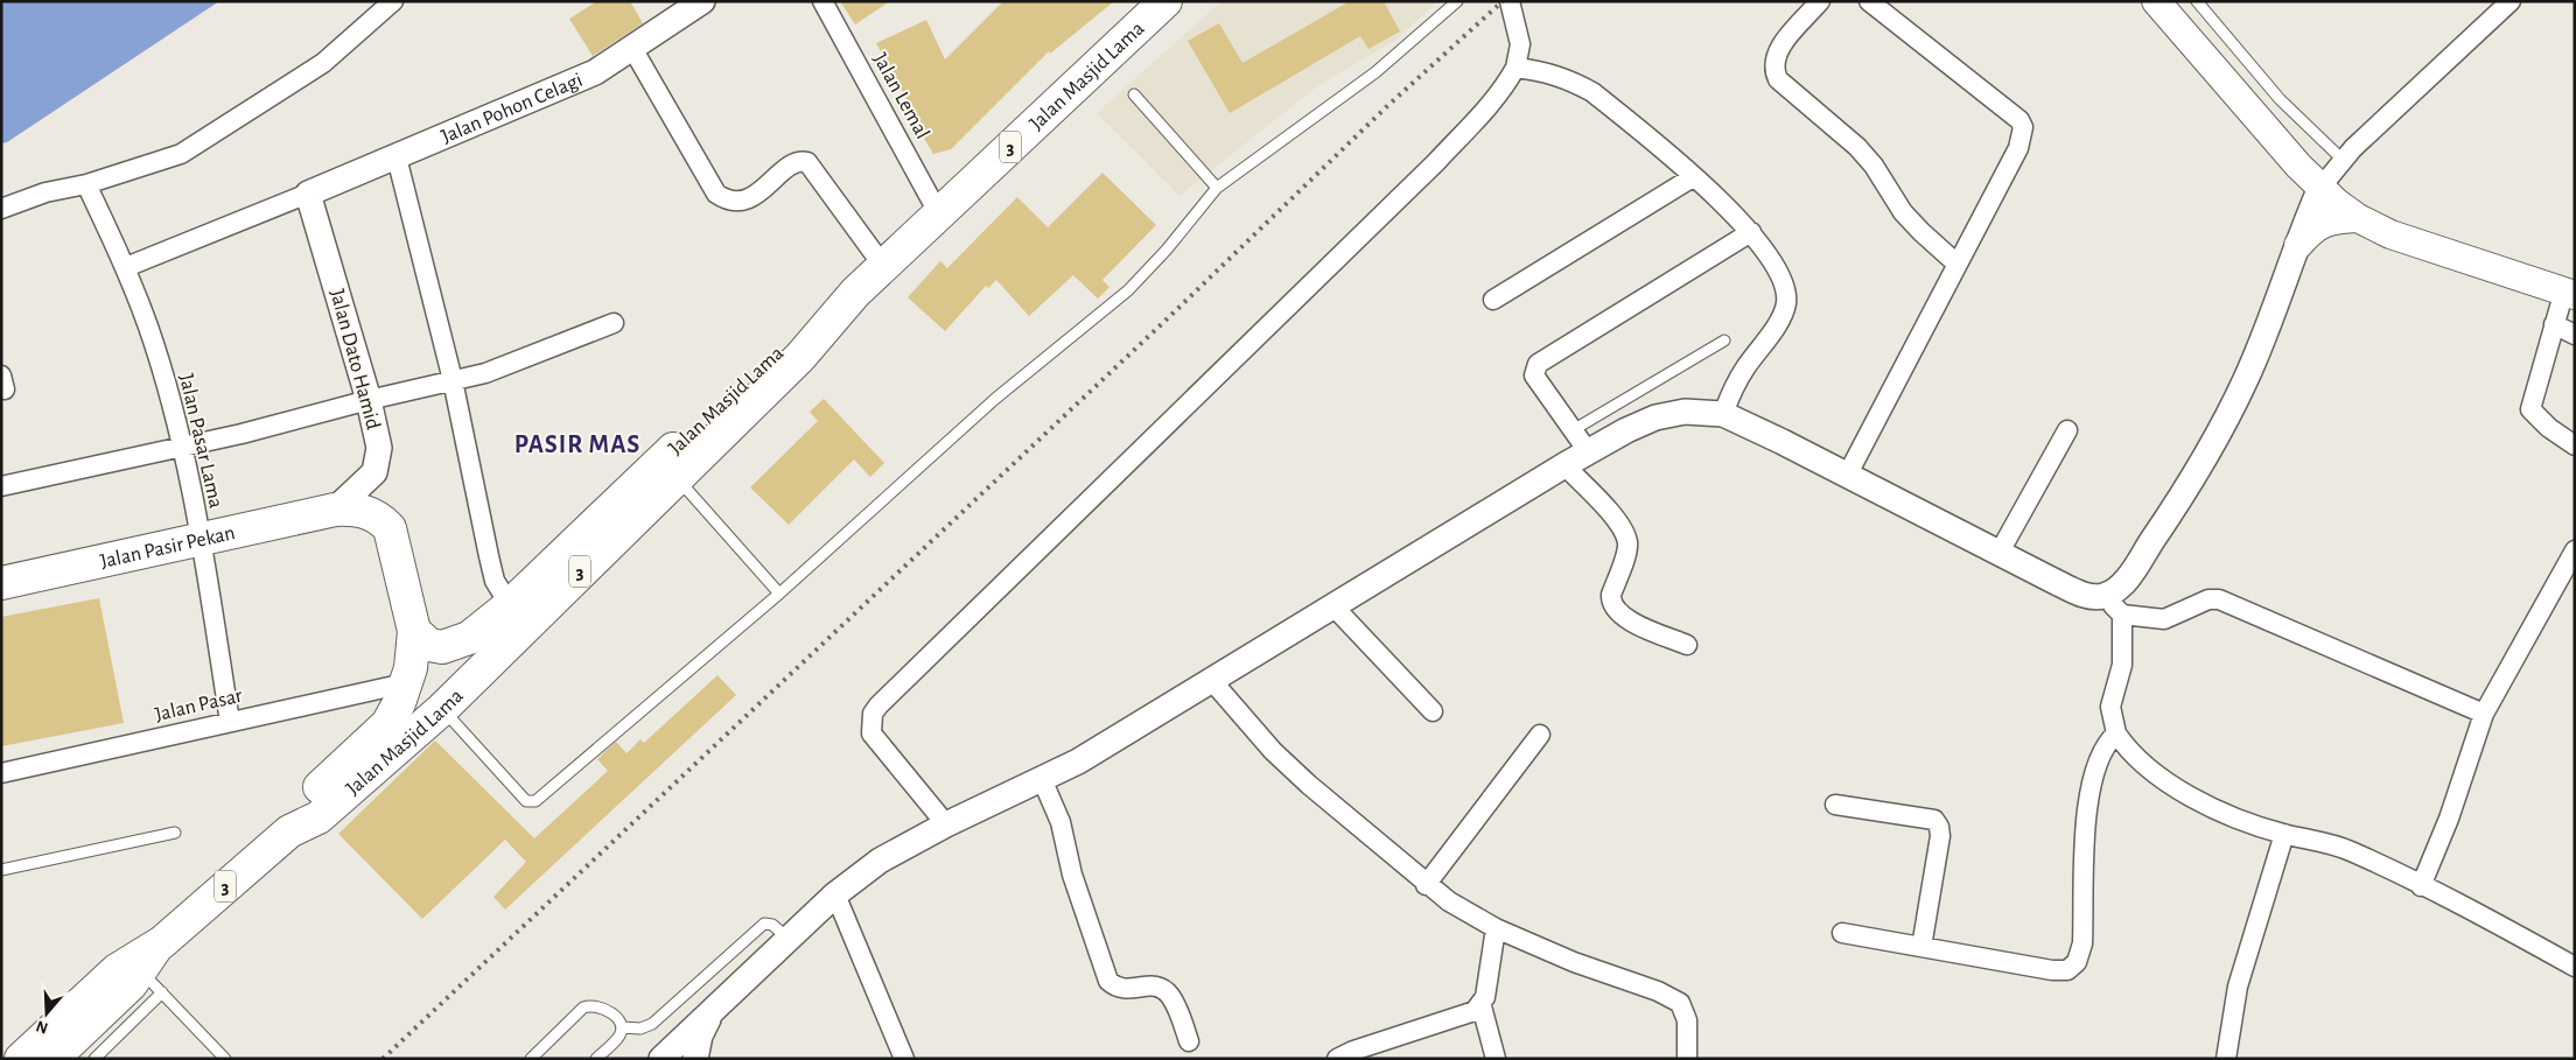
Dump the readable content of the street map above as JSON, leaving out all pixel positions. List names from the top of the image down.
{
  "streets": {
    "highway": ["Jalan Masjid Lama", "3", "Jalan Pasir Pekan"],
    "street": [
      "Jalan Lemal",
      "Jalan Pohon Celagi",
      "Jalan Dato Hamid",
      "Jalan Pasar Lama",
      "Jalan Pasar"
    ]
  },
  "crossings": [
    ["Jalan Masjid Lama", "Jalan Lemal"],
    ["Jalan Masjid Lama", "3"],
    ["Jalan Masjid Lama", "Jalan Pasar"],
    ["Jalan Pohon Celagi", "Jalan Dato Hamid"],
    ["3", "Jalan Dato Hamid"],
    ["3", "Jalan Pasir Pekan"],
    ["Jalan Dato Hamid", "Jalan Pasir Pekan"],
    ["Jalan Pasar Lama", "Jalan Pasir Pekan"],
    ["Jalan Pasar Lama", "Jalan Pasar"]
  ],
  "districts": ["PASIR MAS"],
  "north": "bottom"
}
